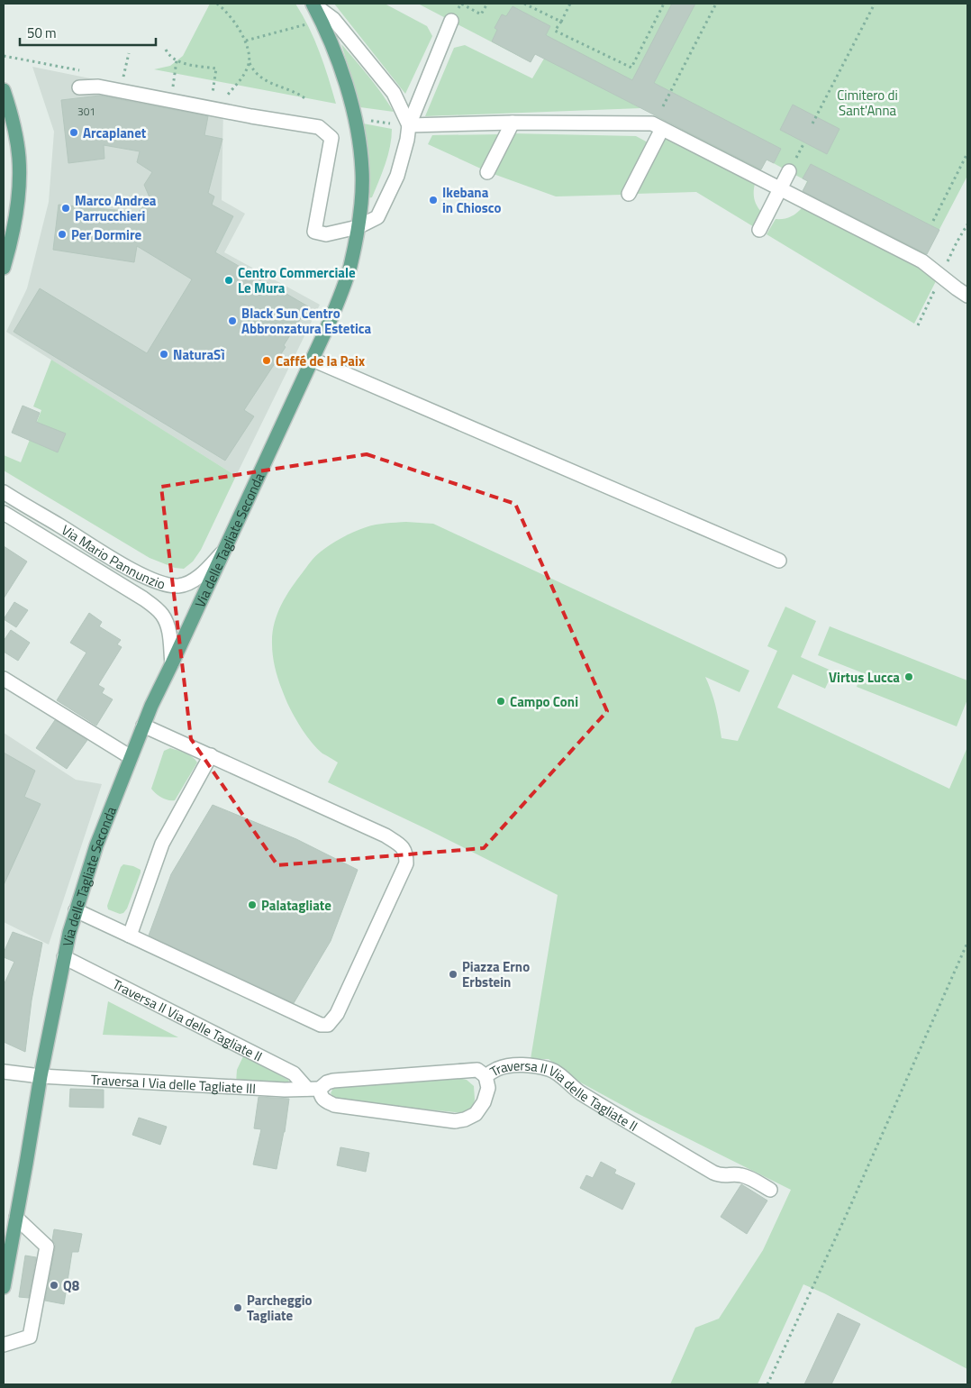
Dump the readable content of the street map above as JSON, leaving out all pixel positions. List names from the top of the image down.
{
  "streets": {
    "main road": ["Via delle Tagliate Seconda"],
    "street": ["Via Mario Pannunzio", "Traversa II Via delle Tagliate II", "Traversa I Via delle Tagliate III"]
  },
  "crossings": [
    ["Via delle Tagliate Seconda", "Via Mario Pannunzio"],
    ["Via delle Tagliate Seconda", "Traversa II Via delle Tagliate II"],
    ["Via delle Tagliate Seconda", "Traversa I Via delle Tagliate III"],
    ["Traversa II Via delle Tagliate II", "Traversa I Via delle Tagliate III"]
  ],
  "parks": ["Cimitero di Sant'Anna"],
  "places": [
    "Arcaplanet",
    "Ikebana in Chiosco",
    "Marco Andrea Parrucchieri",
    "Per Dormire",
    "Centro Commerciale Le Mura",
    "Black Sun Centro Abbronzatura Estetica",
    "NaturaSì",
    "Caffé de la Paix",
    "Virtus Lucca",
    "Campo Coni",
    "Palatagliate",
    "Piazza Erno Erbstein",
    "Q8",
    "Parcheggio Tagliate"
  ],
  "house_numbers": ["301"],
  "scale_bar": "50 m"
}
